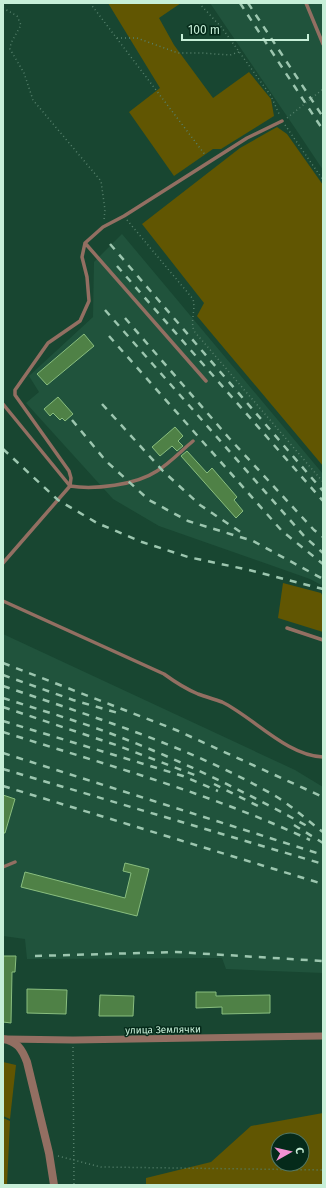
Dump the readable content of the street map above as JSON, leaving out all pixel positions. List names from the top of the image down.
{
  "streets": {
    "street": ["улица Землячки"]
  },
  "scale_bar": "100 m",
  "north": "right"
}
